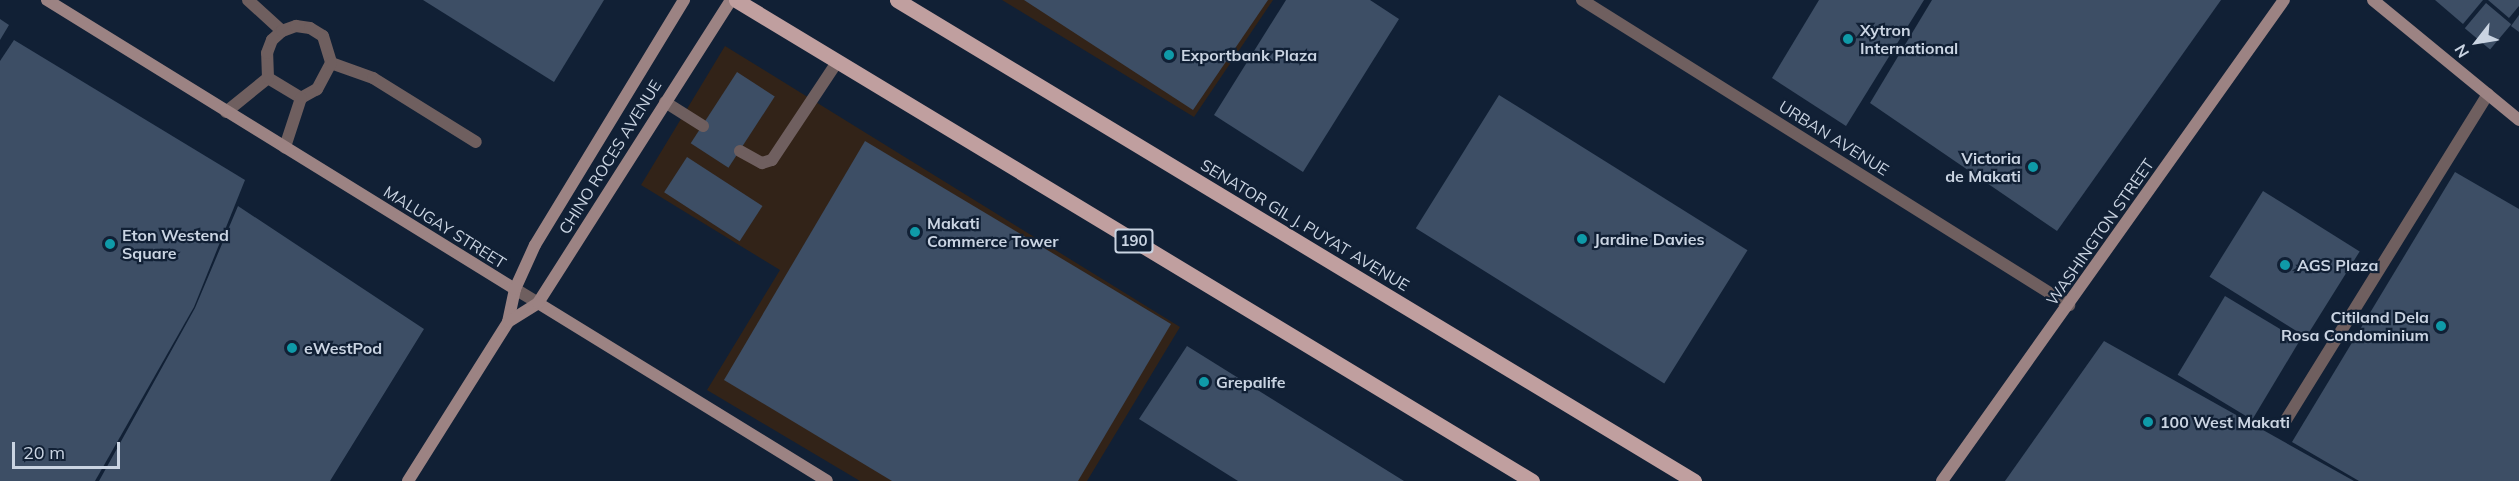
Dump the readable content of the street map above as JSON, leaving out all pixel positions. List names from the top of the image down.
{
  "streets": {
    "main road": ["SENATOR GIL J. PUYAT AVENUE", "190"],
    "street": [
      "URBAN AVENUE",
      "CHINO ROCES AVENUE",
      "MALUGAY STREET",
      "WASHINGTON STREET"
    ]
  },
  "crossings": [
    ["URBAN AVENUE", "WASHINGTON STREET"],
    ["CHINO ROCES AVENUE", "MALUGAY STREET"]
  ],
  "places": [
    "Xytron International",
    "Exportbank Plaza",
    "Victoria de Makati",
    "Makati Commerce Tower",
    "Jardine Davies",
    "Eton Westend Square",
    "AGS Plaza",
    "Citiland Dela Rosa Condominium",
    "eWestPod",
    "Grepalife",
    "100 West Makati"
  ],
  "scale_bar": "20 m",
  "north": "bottom left"
}
